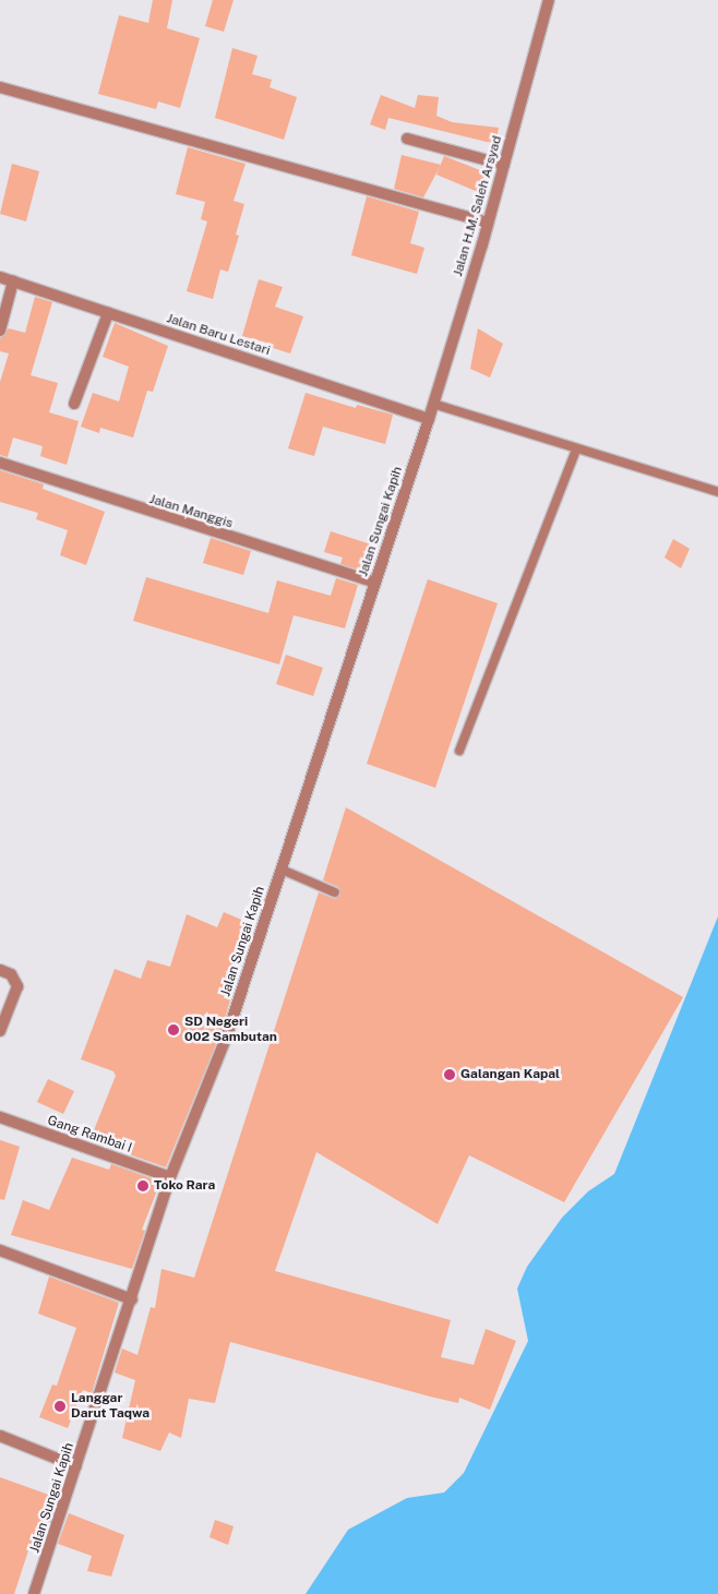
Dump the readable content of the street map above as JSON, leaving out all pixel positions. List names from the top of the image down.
{
  "streets": {
    "street": [
      "Jalan H.M. Saleh Arsyad",
      "Jalan Baru Lestari",
      "Jalan Manggis",
      "Jalan Sungai Kapih",
      "Gang Rambai I"
    ]
  },
  "crossings": [
    ["Jalan H.M. Saleh Arsyad", "Jalan Baru Lestari"],
    ["Jalan H.M. Saleh Arsyad", "Jalan Sungai Kapih"],
    ["Jalan Baru Lestari", "Jalan Sungai Kapih"],
    ["Jalan Manggis", "Jalan Sungai Kapih"],
    ["Jalan Sungai Kapih", "Gang Rambai I"]
  ],
  "places": [
    "SD Negeri 002 Sambutan",
    "Galangan Kapal",
    "Toko Rara",
    "Langgar Darut Taqwa"
  ]
}
